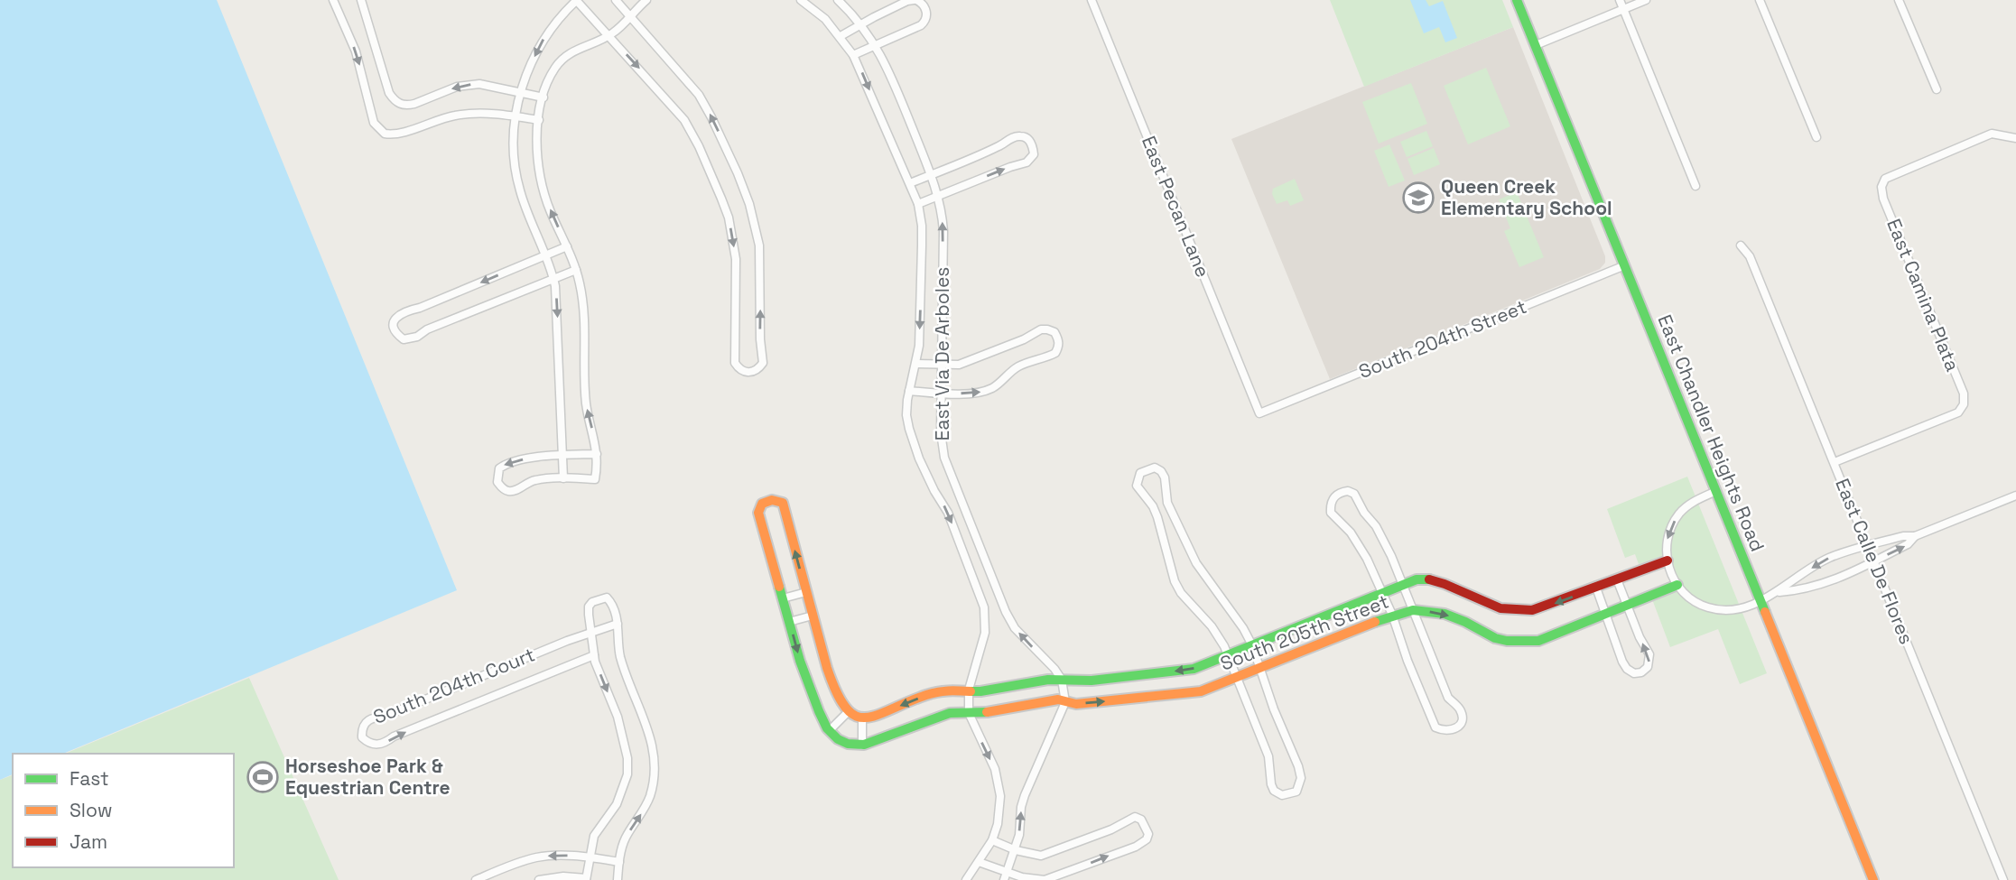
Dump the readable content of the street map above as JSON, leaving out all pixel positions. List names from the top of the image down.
{
  "streets": {
    "street": [
      "East Pecan Lane",
      "East Camina Plata",
      "South 204th Street",
      "East Via De Arboles",
      "East Chandler Heights Road",
      "East Calle De Flores",
      "South 205th Street",
      "South 204th Court"
    ]
  },
  "crossings": [
    ["East Pecan Lane", "South 204th Street"],
    ["East Camina Plata", "East Calle De Flores"],
    ["South 204th Street", "East Chandler Heights Road"],
    ["East Via De Arboles", "South 205th Street"]
  ],
  "places": {
    "school or university": ["Queen Creek Elementary School"],
    "sports": ["Horseshoe Park & Equestrian Centre"]
  },
  "legend": ["Fast", "Slow", "Jam"]
}
